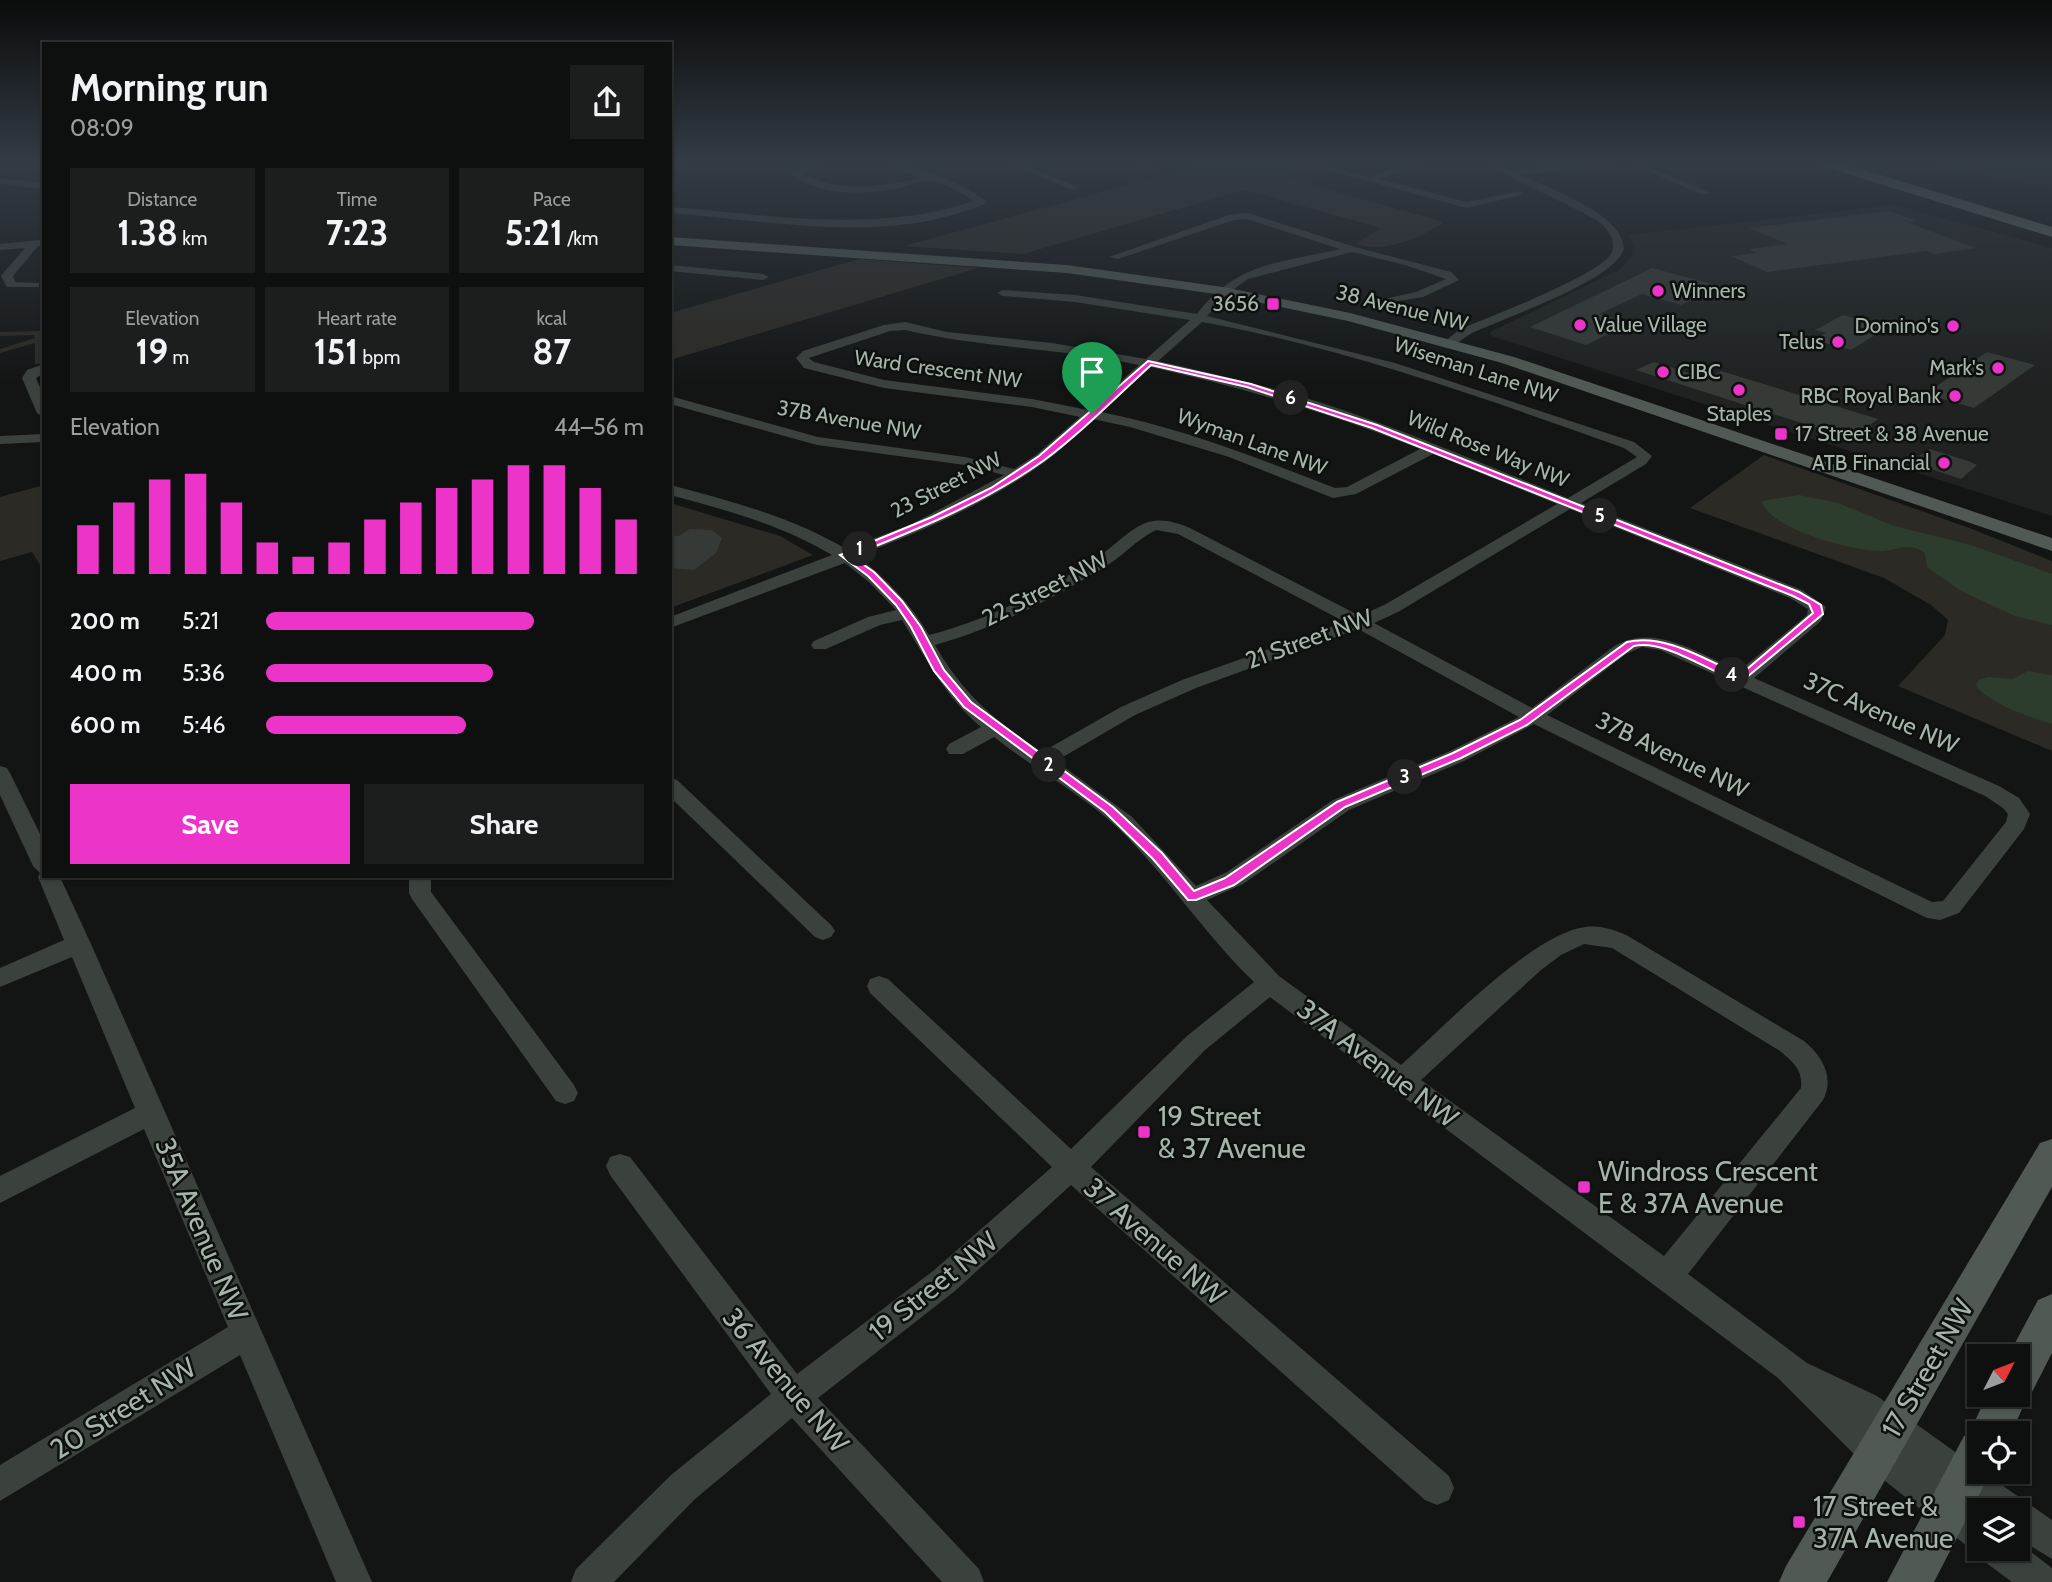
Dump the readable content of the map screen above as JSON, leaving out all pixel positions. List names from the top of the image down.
{
  "streets": {
    "main road": ["38 Avenue NW", "17 Street NW"],
    "street": [
      "Ward Crescent NW",
      "Wiseman Lane NW",
      "37B Avenue NW",
      "Wyman Lane NW",
      "Wild Rose Way NW",
      "23 Street NW",
      "22 Street NW",
      "21 Street NW",
      "37C Avenue NW",
      "37A Avenue NW",
      "35A Avenue NW",
      "37 Avenue NW",
      "19 Street NW",
      "36 Avenue NW",
      "20 Street NW"
    ]
  },
  "crossings": [
    ["38 Avenue NW", "23 Street NW"],
    ["Ward Crescent NW", "Wyman Lane NW"],
    ["Ward Crescent NW", "Wild Rose Way NW"],
    ["Ward Crescent NW", "23 Street NW"],
    ["Wiseman Lane NW", "Wild Rose Way NW"],
    ["Wiseman Lane NW", "23 Street NW"],
    ["Wiseman Lane NW", "21 Street NW"],
    ["37B Avenue NW", "23 Street NW"],
    ["37B Avenue NW", "22 Street NW"],
    ["37B Avenue NW", "21 Street NW"],
    ["37B Avenue NW", "37C Avenue NW"],
    ["Wyman Lane NW", "Wild Rose Way NW"],
    ["Wyman Lane NW", "23 Street NW"],
    ["Wild Rose Way NW", "23 Street NW"],
    ["Wild Rose Way NW", "21 Street NW"],
    ["Wild Rose Way NW", "37C Avenue NW"],
    ["23 Street NW", "37A Avenue NW"],
    ["22 Street NW", "37A Avenue NW"],
    ["21 Street NW", "37A Avenue NW"],
    ["37A Avenue NW", "19 Street NW"],
    ["37A Avenue NW", "17 Street NW"],
    ["35A Avenue NW", "20 Street NW"],
    ["37 Avenue NW", "19 Street NW"],
    ["19 Street NW", "36 Avenue NW"]
  ],
  "places": {
    "other": [
      "Winners",
      "Value Village",
      "Domino's",
      "Telus",
      "Mark's",
      "CIBC",
      "Staples",
      "RBC Royal Bank",
      "ATB Financial"
    ],
    "transit": [
      "3656",
      "17 Street & 38 Avenue",
      "19 Street & 37 Avenue",
      "Windross Crescent E & 37A Avenue",
      "17 Street & 37A Avenue"
    ]
  },
  "north": "top right",
  "page": {
    "heading": ["Morning run", "08:09"],
    "stats": [
      ["Distance", "1.38 km"],
      ["Time", "7:23"],
      ["Pace", "5:21 /km"],
      ["Elevation", "19 m"],
      ["Heart rate", "151 bpm"],
      ["kcal", "87"]
    ],
    "pins": [
      "6",
      "5",
      "1",
      "4",
      "2",
      "3"
    ],
    "chart": ["Elevation", "44–56 m"],
    "list": [
      {
        "name": "200 m",
        "note": "5:21"
      },
      {
        "name": "400 m",
        "note": "5:36"
      },
      {
        "name": "600 m",
        "note": "5:46"
      }
    ],
    "buttons": ["Save", "Share"]
  }
}
